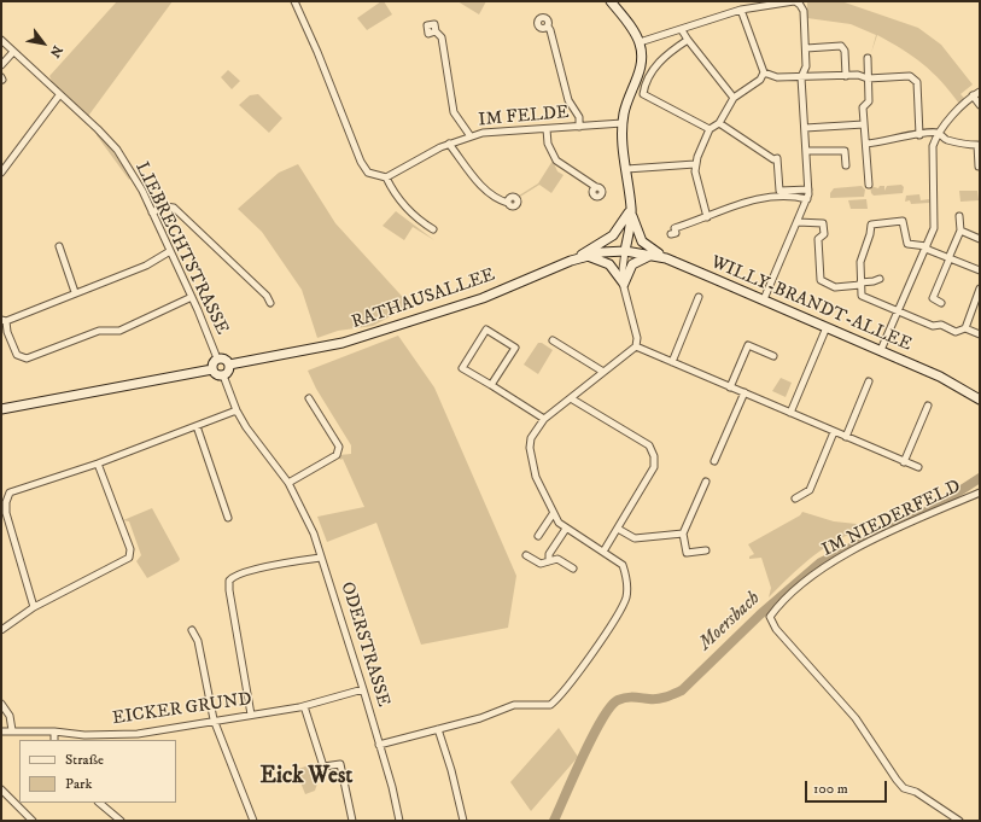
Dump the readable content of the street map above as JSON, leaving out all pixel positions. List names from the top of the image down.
{
  "streets": {
    "street": [
      "IM FELDE",
      "LIEBRECHTSTRASSE",
      "RATHAUSALLEE",
      "WILLY-BRANDT-ALLEE",
      "IM NIEDERFELD",
      "ODERSTRASSE",
      "EICKER GRUND"
    ]
  },
  "crossings": [
    ["LIEBRECHTSTRASSE", "RATHAUSALLEE"],
    ["LIEBRECHTSTRASSE", "ODERSTRASSE"],
    ["RATHAUSALLEE", "WILLY-BRANDT-ALLEE"],
    ["RATHAUSALLEE", "ODERSTRASSE"],
    ["ODERSTRASSE", "EICKER GRUND"]
  ],
  "districts": ["Eick West"],
  "water": ["Moersbach"],
  "legend": ["Straße", "Park"],
  "scale_bar": "100 m",
  "north": "bottom right"
}
